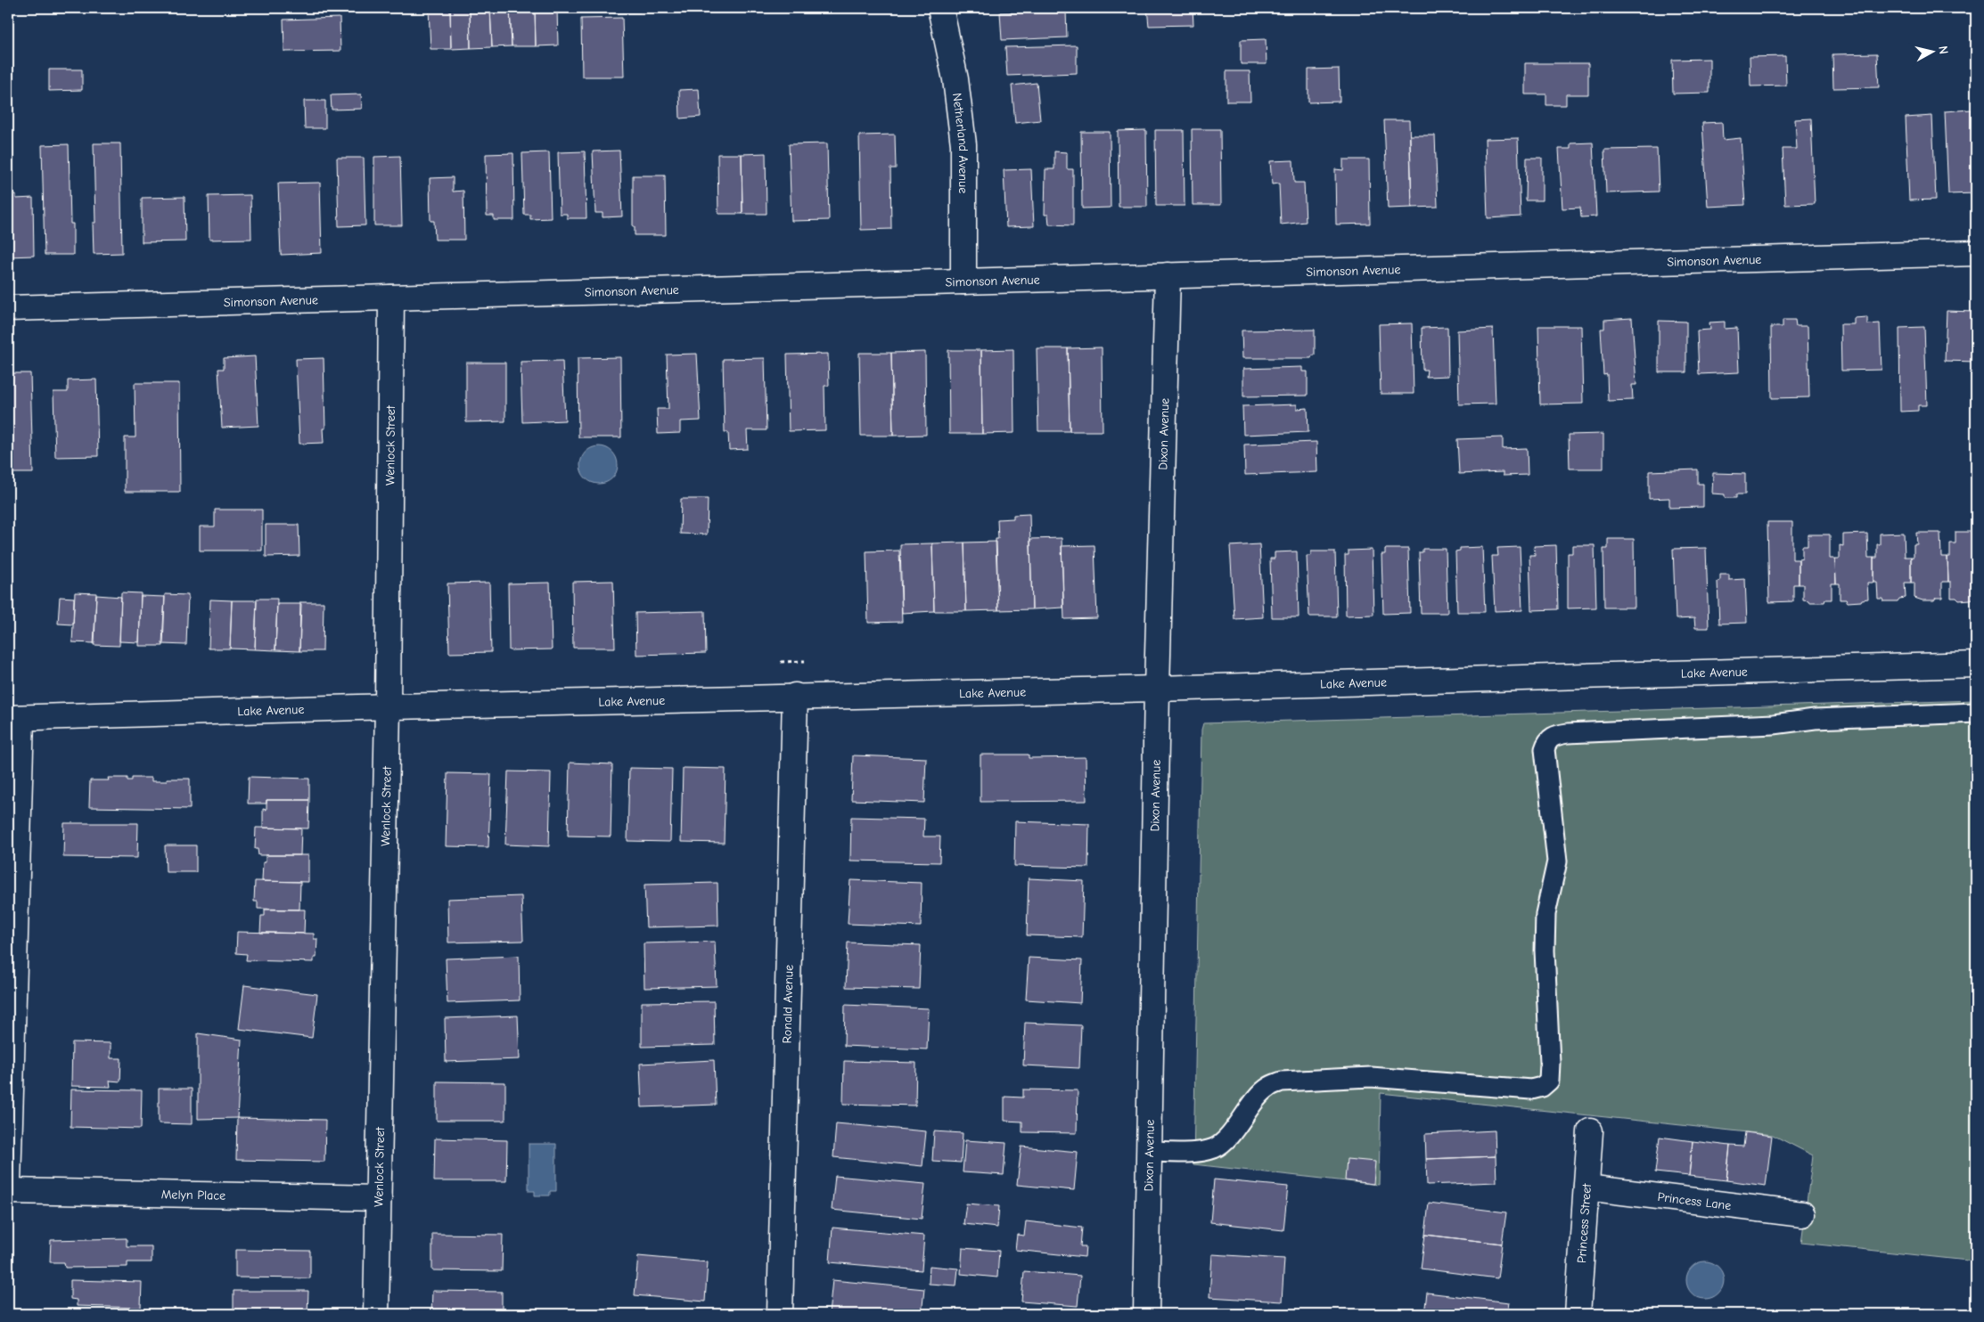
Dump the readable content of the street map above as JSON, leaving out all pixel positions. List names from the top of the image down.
{
  "streets": {
    "street": [
      "Netherland Avenue",
      "Simonson Avenue",
      "Dixon Avenue",
      "Wenlock Street",
      "Lake Avenue",
      "Ronald Avenue",
      "Melyn Place",
      "Princess Lane",
      "Princess Street"
    ]
  },
  "crossings": [
    ["Netherland Avenue", "Simonson Avenue"],
    ["Simonson Avenue", "Dixon Avenue"],
    ["Simonson Avenue", "Wenlock Street"],
    ["Dixon Avenue", "Lake Avenue"],
    ["Wenlock Street", "Lake Avenue"],
    ["Wenlock Street", "Melyn Place"],
    ["Lake Avenue", "Ronald Avenue"],
    ["Princess Lane", "Princess Street"]
  ],
  "north": "right"
}
